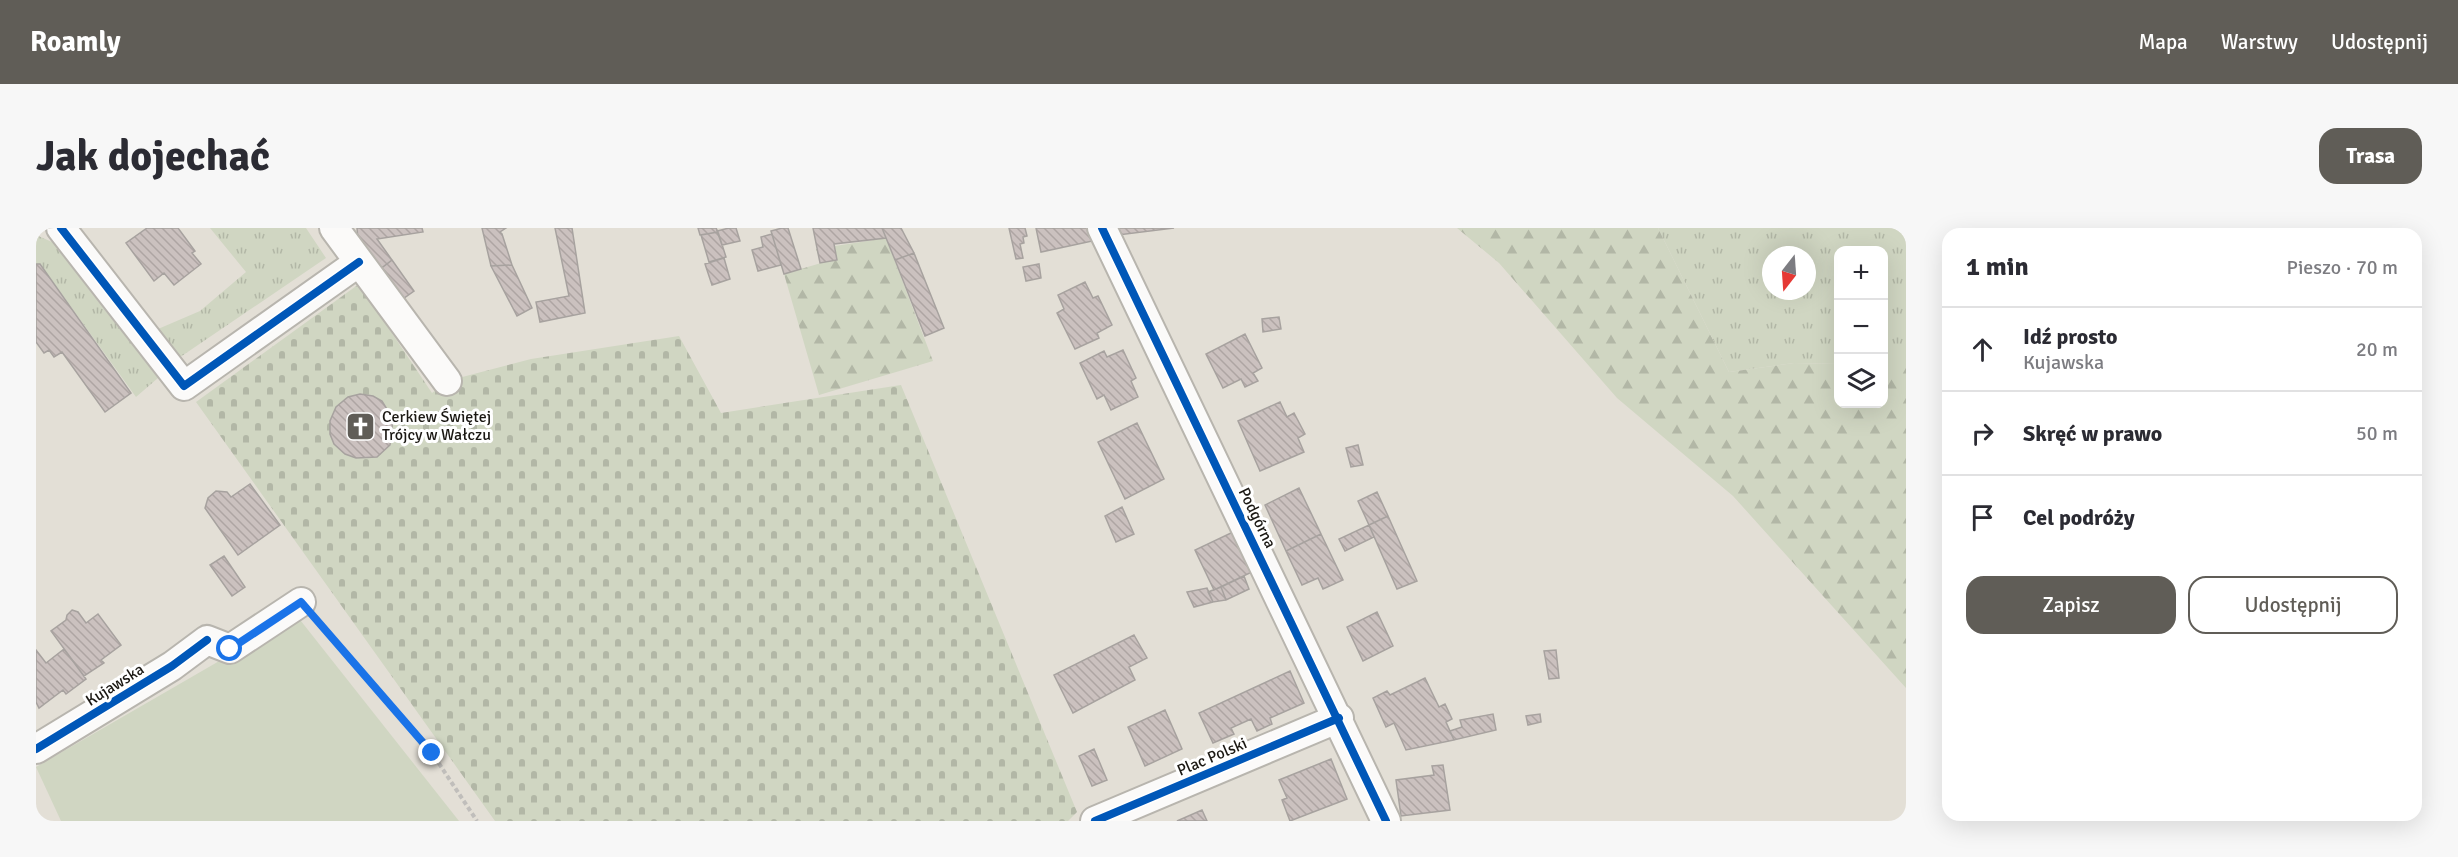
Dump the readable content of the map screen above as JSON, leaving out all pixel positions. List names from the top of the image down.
{
  "streets": {
    "street": ["Podgórna", "Kujawska", "Plac Polski"]
  },
  "crossings": [
    ["Podgórna", "Plac Polski"]
  ],
  "places": {
    "church": ["Cerkiew Świętej Trójcy w Wałczu"]
  },
  "north": "bottom",
  "page": {
    "header": "Roamly",
    "nav": ["Mapa", "Warstwy", "Udostępnij"],
    "buttons": [
      "Trasa",
      ["Zapisz", "Udostępnij"]
    ],
    "title": "Jak dojechać",
    "heading": ["1 min", "Pieszo · 70 m"],
    "map_buttons": ["+", "−"],
    "list": [
      ["Idź prosto", "Kujawska", "20 m"],
      ["Skręć w prawo", "50 m"],
      "Cel podróży"
    ]
  }
}
